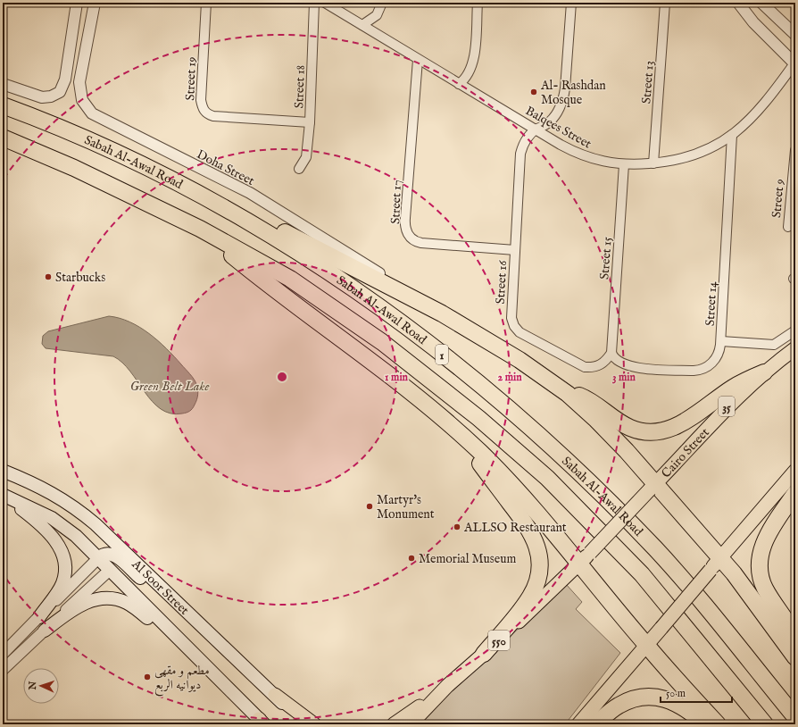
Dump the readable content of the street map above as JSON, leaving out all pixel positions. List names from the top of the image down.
{
  "streets": {
    "highway": ["Sabah Al-Awal Road", "1"],
    "main road": [
      "35",
      "Cairo Street",
      "Al Soor Street",
      "550"
    ],
    "street": [
      "Street 19",
      "Street 13",
      "Street 18",
      "Balqees Street",
      "Doha Street",
      "Street 9",
      "Street 17",
      "Street 15",
      "Street 16",
      "Street 14"
    ]
  },
  "crossings": [
    ["Street 19", "Street 18"],
    ["Street 13", "Balqees Street"],
    ["Balqees Street", "Street 17"],
    ["Balqees Street", "Street 15"],
    ["Balqees Street", "Street 16"],
    ["Balqees Street", "Street 14"],
    ["Street 17", "Street 16"],
    ["Street 15", "Street 16"],
    ["Street 15", "Street 14"],
    ["Street 16", "Street 14"],
    ["Cairo Street", "550"]
  ],
  "water": ["Green Belt Lake"],
  "places": [
    "Al- Rashdan Mosque",
    "Starbucks",
    "Martyr's Monument",
    "ALLSO Restaurant",
    "Memorial Museum",
    "مطعم و مقهى ديوانيه الربع"
  ],
  "scale_bar": "50 m",
  "north": "left",
  "rings": ["1 min", "2 min", "3 min"]
}
